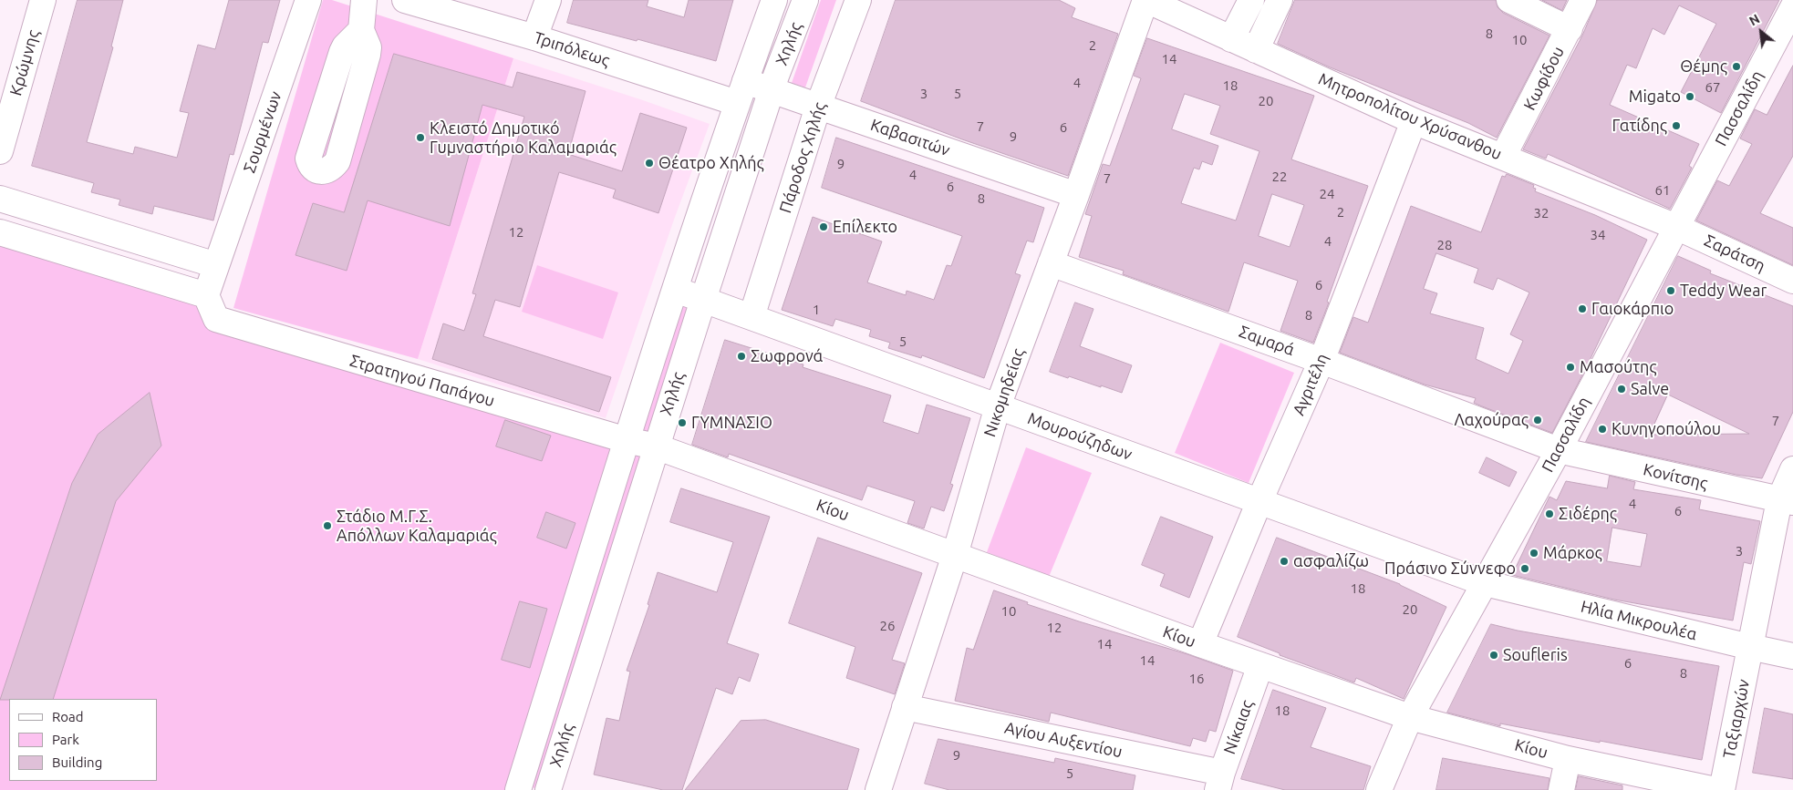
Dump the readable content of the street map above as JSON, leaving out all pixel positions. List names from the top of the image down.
{
  "streets": {
    "street": [
      "Χηλής",
      "Τριπόλεως",
      "Κρώμνης",
      "Κωφίδου",
      "Πασσαλίδη",
      "Μητροπολίτου Χρύσανθου",
      "Σουρμένων",
      "Καβασιτών",
      "Πάροδος Χηλής",
      "Σαράτση",
      "Σαμαρά",
      "Στρατηγού Παπάγου",
      "Αγριτέλη",
      "Νικομηδείας",
      "Μουρούζηδων",
      "Κονίτσης",
      "Κίου",
      "Ηλία Μικρουλέα",
      "Ταξιαρχών",
      "Νίκαιας",
      "Αγίου Αυξεντίου"
    ]
  },
  "crossings": [
    ["Χηλής", "Τριπόλεως"],
    ["Χηλής", "Καβασιτών"],
    ["Χηλής", "Στρατηγού Παπάγου"],
    ["Χηλής", "Μουρούζηδων"],
    ["Χηλής", "Κίου"],
    ["Τριπόλεως", "Καβασιτών"],
    ["Κωφίδου", "Μητροπολίτου Χρύσανθου"],
    ["Πασσαλίδη", "Μητροπολίτου Χρύσανθου"],
    ["Πασσαλίδη", "Σαράτση"],
    ["Πασσαλίδη", "Σαμαρά"],
    ["Πασσαλίδη", "Μουρούζηδων"],
    ["Πασσαλίδη", "Κονίτσης"],
    ["Πασσαλίδη", "Κίου"],
    ["Πασσαλίδη", "Ηλία Μικρουλέα"],
    ["Μητροπολίτου Χρύσανθου", "Σαράτση"],
    ["Μητροπολίτου Χρύσανθου", "Αγριτέλη"],
    ["Μητροπολίτου Χρύσανθου", "Νικομηδείας"],
    ["Καβασιτών", "Πάροδος Χηλής"],
    ["Καβασιτών", "Νικομηδείας"],
    ["Πάροδος Χηλής", "Μουρούζηδων"],
    ["Σαμαρά", "Αγριτέλη"],
    ["Σαμαρά", "Νικομηδείας"],
    ["Σαμαρά", "Κονίτσης"],
    ["Στρατηγού Παπάγου", "Κίου"],
    ["Αγριτέλη", "Μουρούζηδων"],
    ["Αγριτέλη", "Κίου"],
    ["Νικομηδείας", "Μουρούζηδων"],
    ["Νικομηδείας", "Κίου"],
    ["Νικομηδείας", "Αγίου Αυξεντίου"],
    ["Μουρούζηδων", "Ηλία Μικρουλέα"],
    ["Κονίτσης", "Ταξιαρχών"],
    ["Κίου", "Νίκαιας"],
    ["Ηλία Μικρουλέα", "Ταξιαρχών"],
    ["Νίκαιας", "Αγίου Αυξεντίου"]
  ],
  "places": [
    "Θέμης",
    "Migato",
    "Γατίδης",
    "Κλειστό Δημοτικό Γυμναστήριο Καλαμαριάς",
    "Θέατρο Χηλής",
    "Επίλεκτο",
    "Teddy Wear",
    "Γαιοκάρπιο",
    "Σωφρονά",
    "Μασούτης",
    "Salve",
    "Λαχούρας",
    "ΓΥΜΝΑΣΙΟ",
    "Κυνηγοπούλου",
    "Σιδέρης",
    "Στάδιο Μ.Γ.Σ. Απόλλων Καλαμαριάς",
    "Μάρκος",
    "ασφαλίζω",
    "Πράσινο Σύννεφο",
    "Soufleris"
  ],
  "house_numbers": [
    "8",
    "10",
    "2",
    "14",
    "4",
    "18",
    "67",
    "3",
    "5",
    "20",
    "7",
    "6",
    "9",
    "9",
    "4",
    "22",
    "7",
    "6",
    "61",
    "24",
    "8",
    "2",
    "32",
    "12",
    "34",
    "4",
    "28",
    "6",
    "1",
    "8",
    "5",
    "7",
    "4",
    "6",
    "3",
    "18",
    "20",
    "10",
    "26",
    "12",
    "14",
    "14",
    "6",
    "8",
    "16",
    "18",
    "9",
    "5"
  ],
  "legend": ["Road", "Park", "Building"],
  "north": "top left"
}
